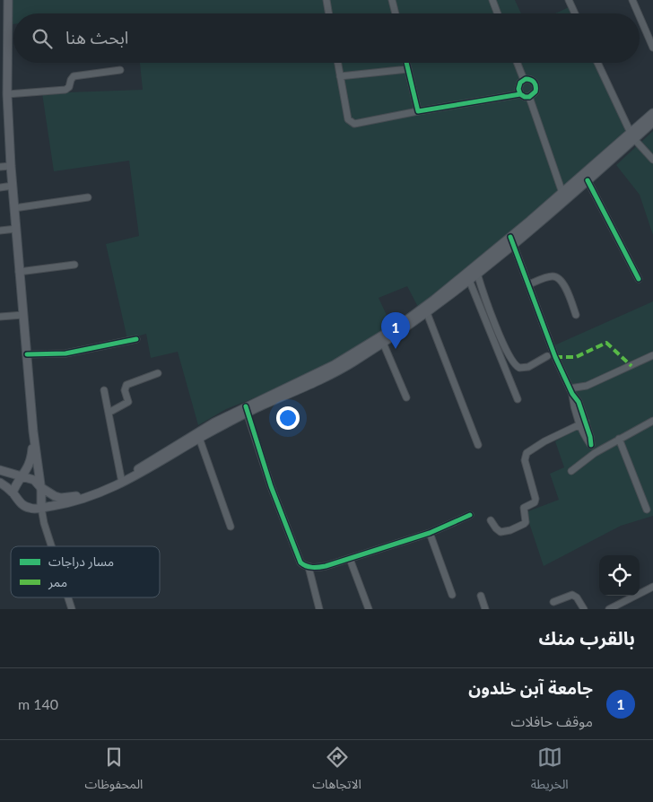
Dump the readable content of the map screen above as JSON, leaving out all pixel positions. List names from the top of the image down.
{
  "legend": ["مسار دراجات", "ممر"],
  "page": {
    "search": "ابحث هنا",
    "pins": "1",
    "heading": "بالقرب منك",
    "list": [
      {
        "mark": "1",
        "name": "جامعة آبن خلدون",
        "note": "موقف حافلات",
        "value": "140 m"
      }
    ],
    "nav": ["الخريطة", "الاتجاهات", "المحفوظات"]
  }
}
